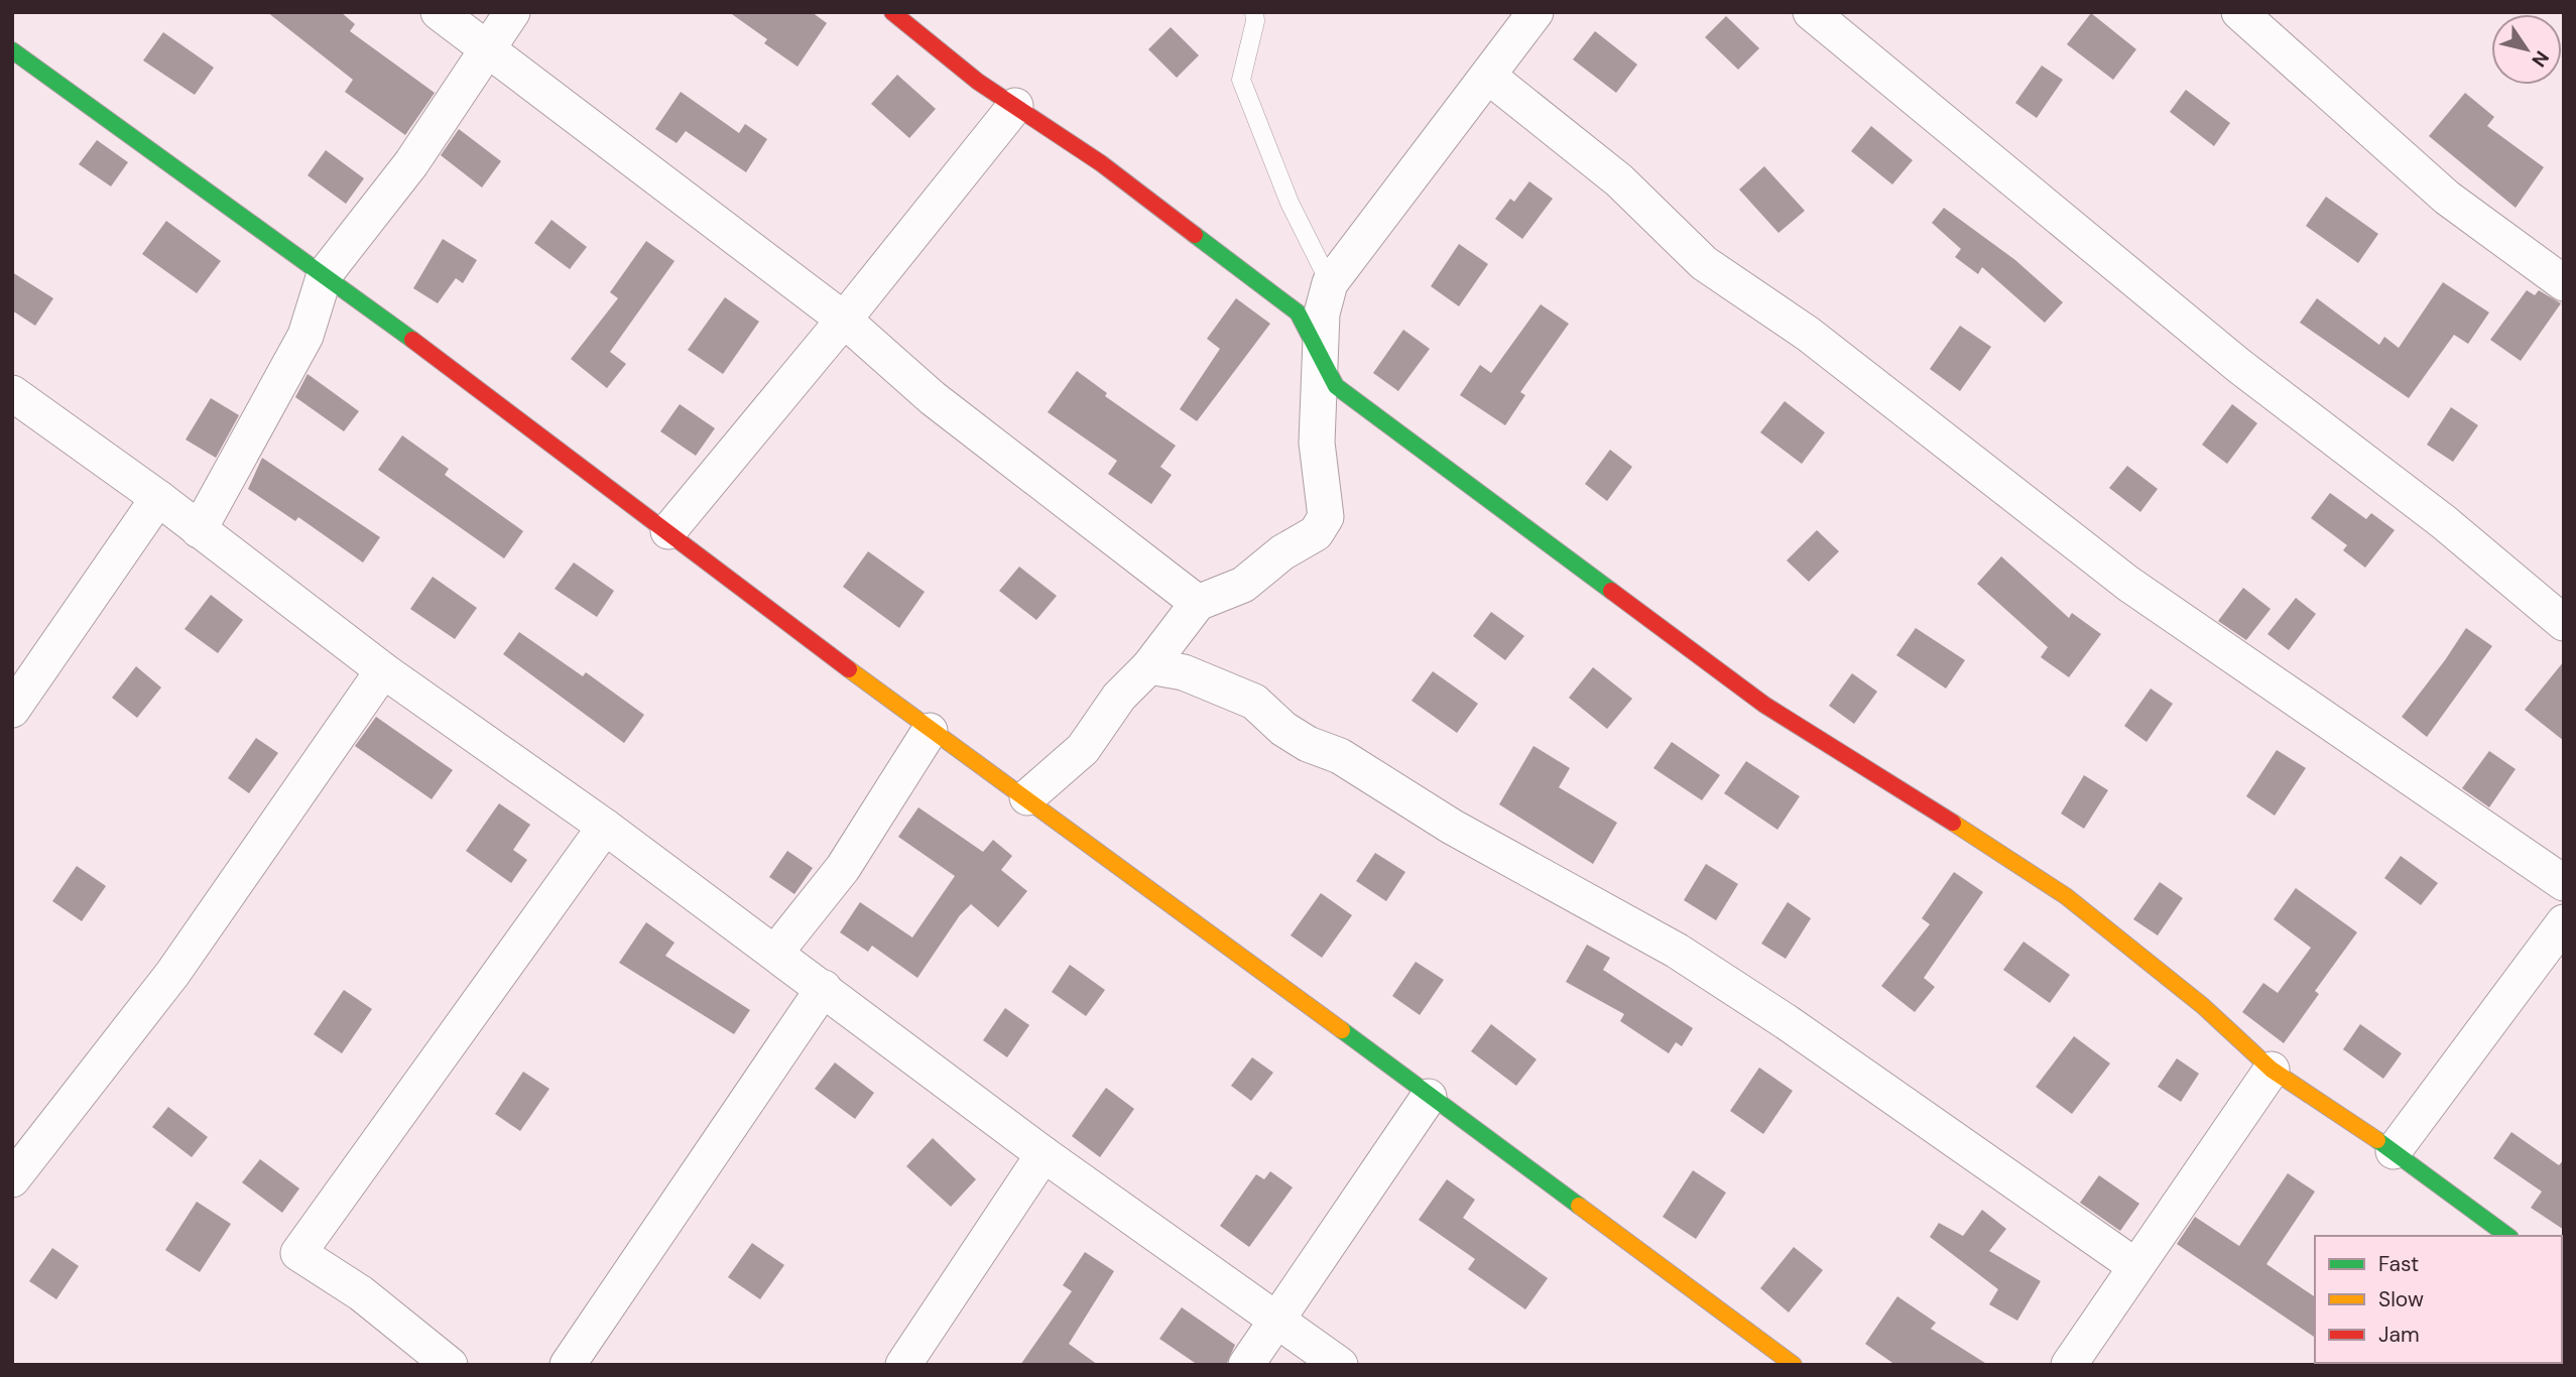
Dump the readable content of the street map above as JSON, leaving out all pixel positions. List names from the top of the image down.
{
  "legend": ["Fast", "Slow", "Jam"],
  "north": "bottom right"
}
